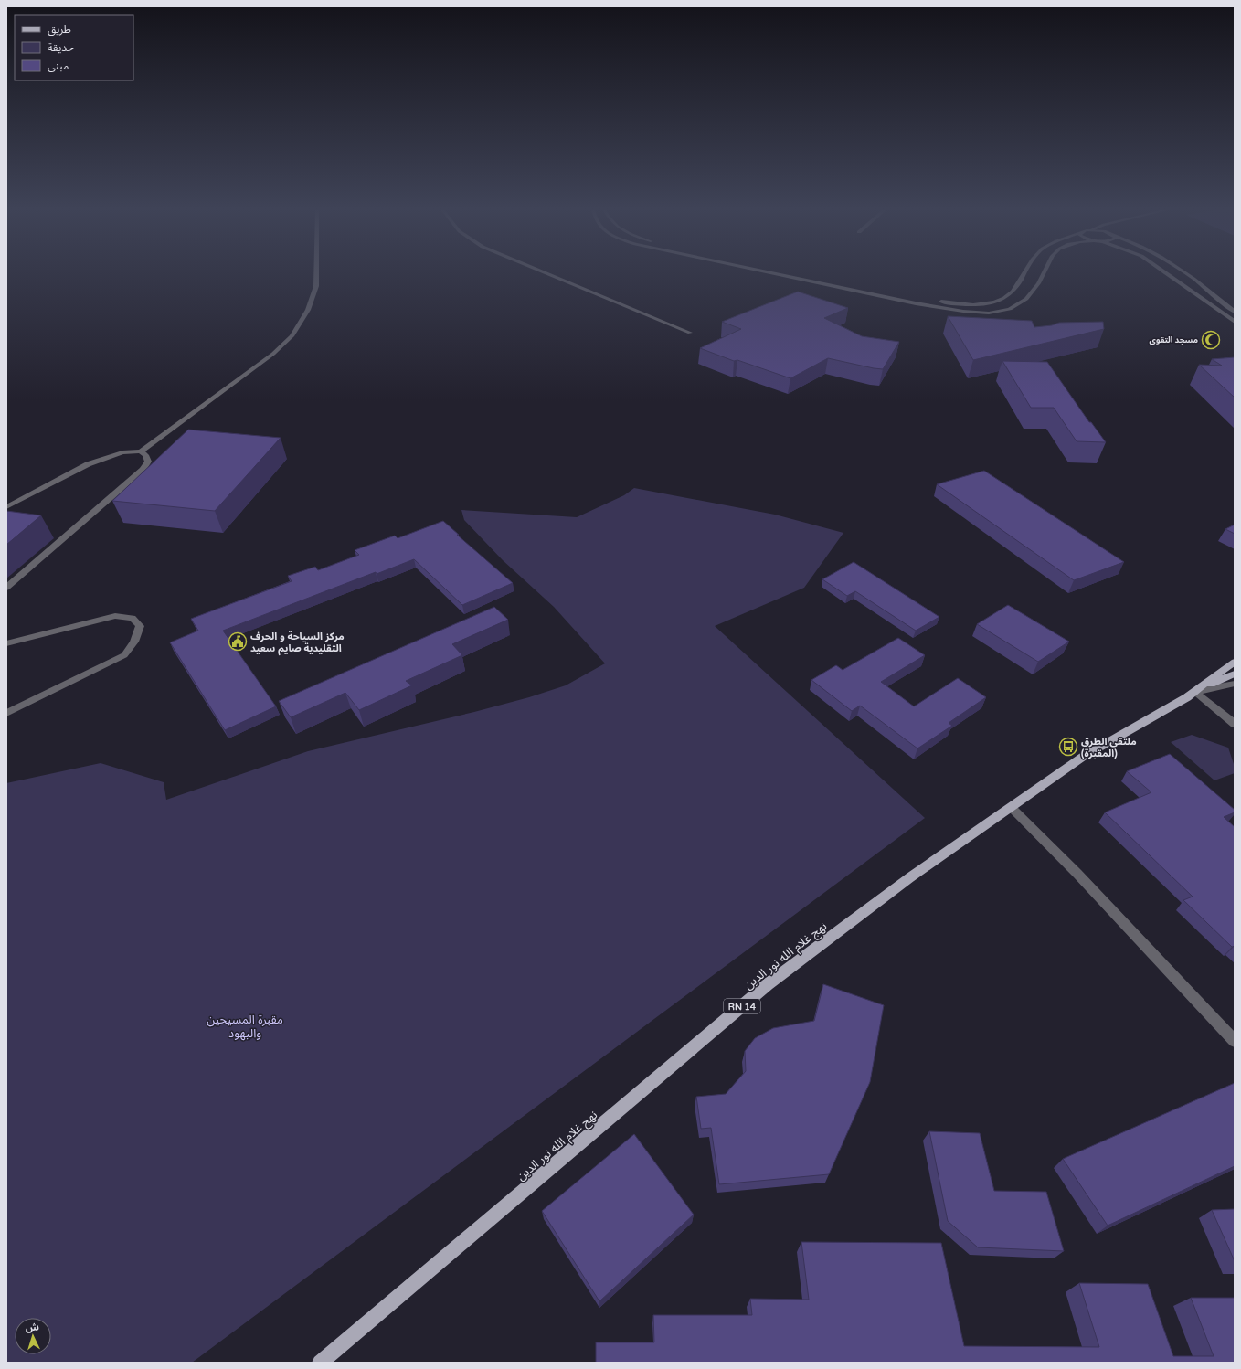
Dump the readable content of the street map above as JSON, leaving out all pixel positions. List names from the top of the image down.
{
  "streets": {
    "main road": ["نهج غلام الله نور الدين", "RN 14"]
  },
  "crossings": [
    ["نهج غلام الله نور الدين", "RN 14"]
  ],
  "parks": ["مقبرة المسيحين واليهود"],
  "places": {
    "mosque": ["مسجد التقوى"],
    "public building": ["مركز السياحة و الحرف التقليدية صايم سعيد"],
    "bus stop": ["ملتقى الطرق (المقبرة)"]
  },
  "legend": ["طريق", "حديقة", "مبنى"],
  "north": "top"
}
